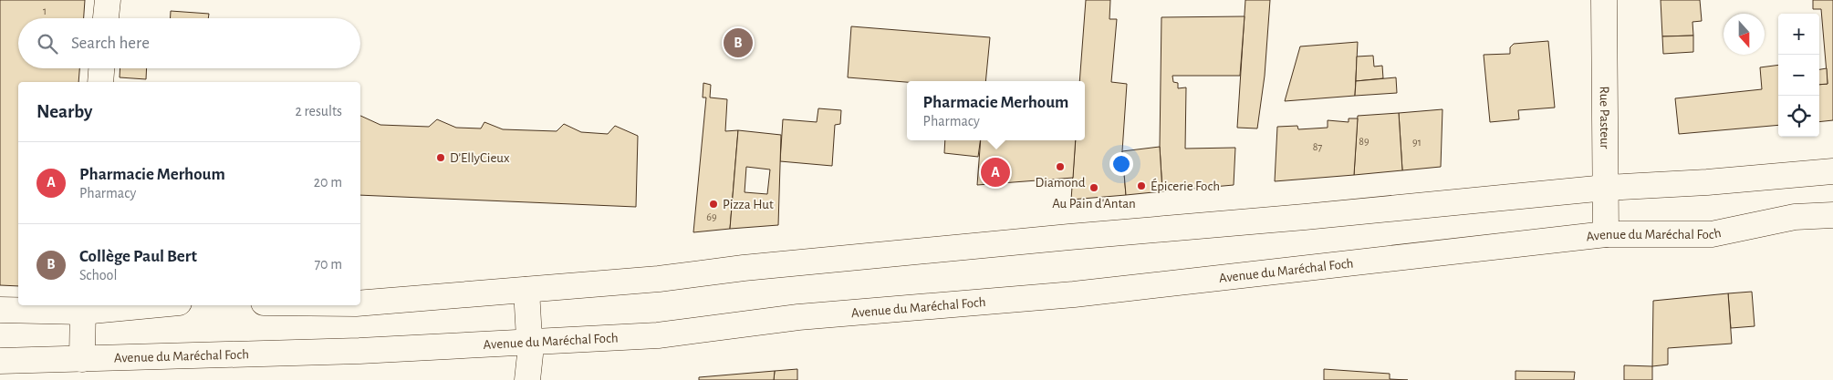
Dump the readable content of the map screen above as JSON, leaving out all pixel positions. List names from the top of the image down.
{
  "streets": {
    "main road": ["Rue Pasteur", "Avenue du Maréchal Foch"]
  },
  "crossings": [
    ["Rue Pasteur", "Avenue du Maréchal Foch"]
  ],
  "places": [
    "D’EllyCieux",
    "Diamond",
    "Épicerie Foch",
    "Au Pain d'Antan",
    "Pizza Hut"
  ],
  "house_numbers": [
    "1",
    "89",
    "91",
    "87",
    "69"
  ],
  "north": "bottom",
  "page": {
    "map_buttons": ["+", "−"],
    "search": "Search here",
    "pins": ["B", "A"],
    "popup": ["Pharmacie Merhoum", "Pharmacy"],
    "heading": ["Nearby", "2 results"],
    "list": [
      {
        "mark": "A",
        "name": "Pharmacie Merhoum",
        "note": "Pharmacy",
        "value": "20 m"
      },
      {
        "mark": "B",
        "name": "Collège Paul Bert",
        "note": "School",
        "value": "70 m"
      }
    ]
  }
}
